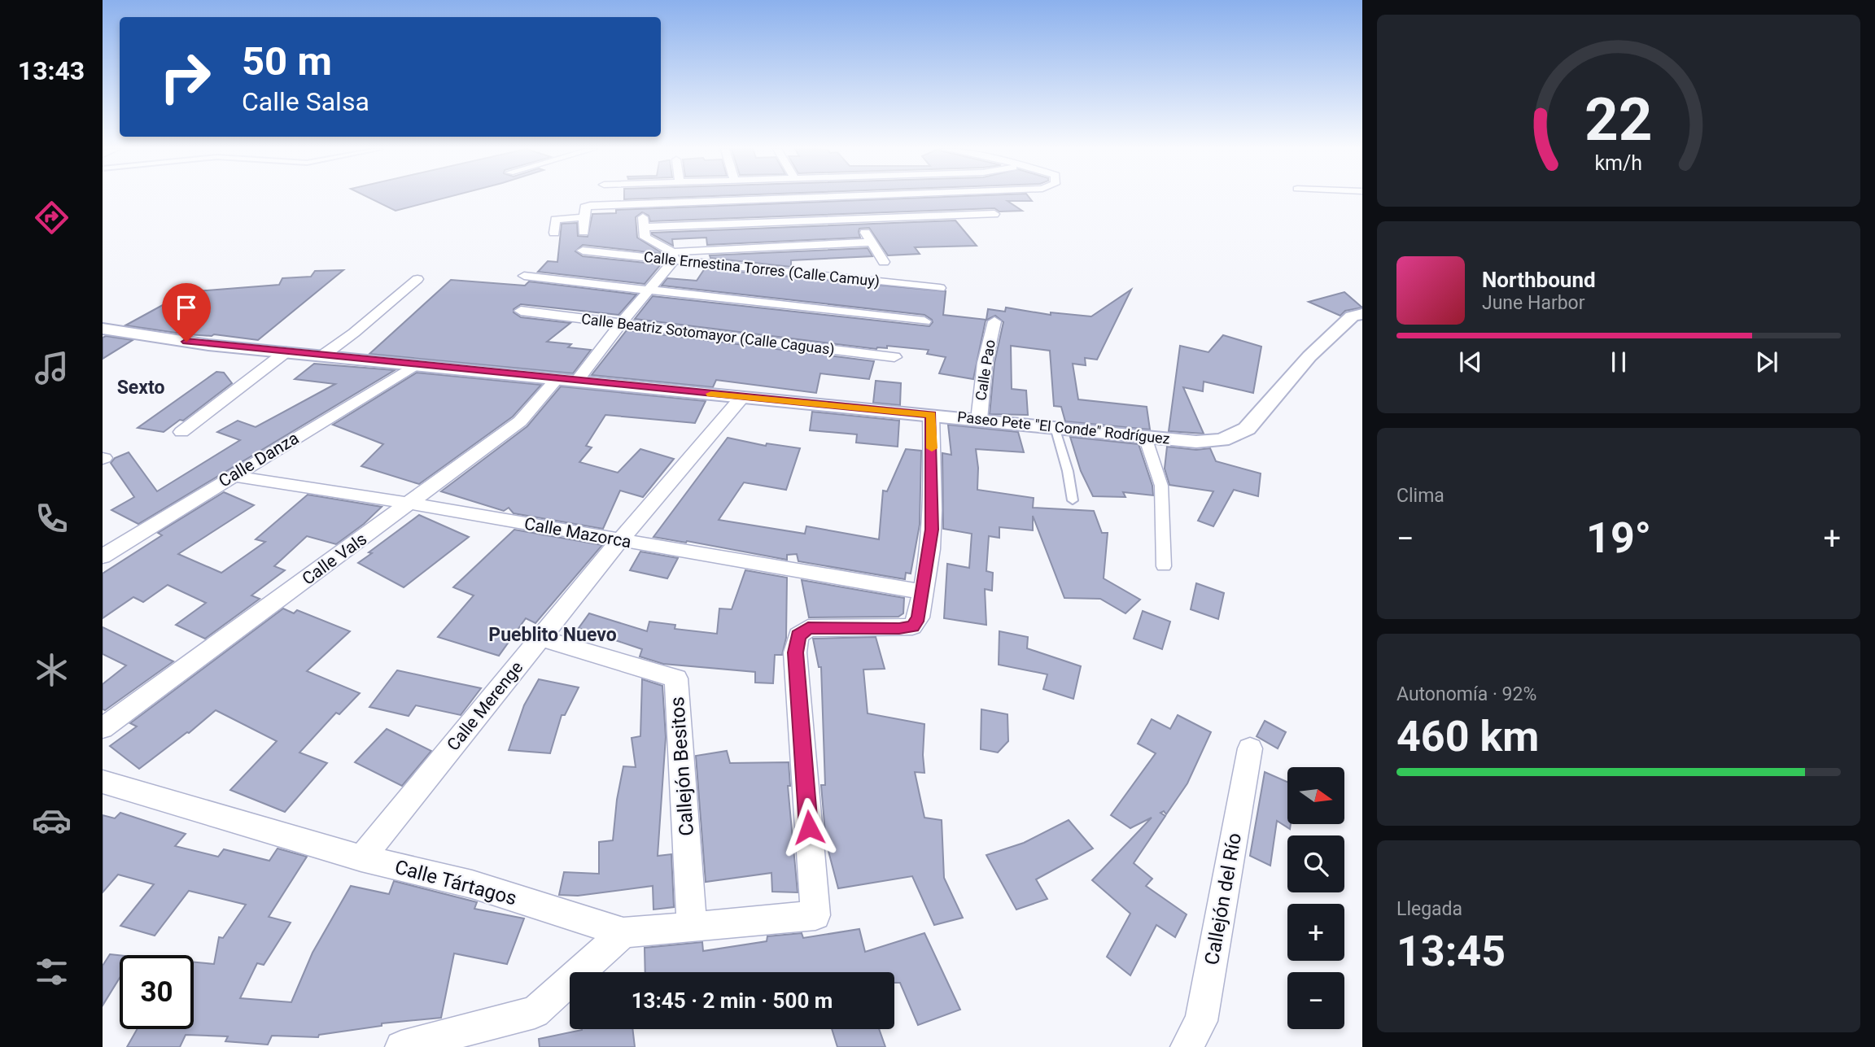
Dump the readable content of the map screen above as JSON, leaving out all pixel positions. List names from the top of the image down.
{
  "streets": {
    "street": [
      "Calle Ernestina Torres (Calle Camuy)",
      "Calle Beatriz Sotomayor (Calle Caguas)",
      "Calle Pao",
      "Paseo Pete \"El Conde\" Rodríguez",
      "Calle Danza",
      "Calle Mazorca",
      "Calle Vals",
      "Calle Merenge",
      "Callejón Besitos",
      "Calle Tártagos",
      "Callejón del Río"
    ]
  },
  "crossings": [
    ["Calle Pao", "Paseo Pete \"El Conde\" Rodríguez"],
    ["Paseo Pete \"El Conde\" Rodríguez", "Calle Danza"],
    ["Paseo Pete \"El Conde\" Rodríguez", "Calle Vals"],
    ["Paseo Pete \"El Conde\" Rodríguez", "Calle Merenge"],
    ["Calle Danza", "Calle Mazorca"],
    ["Calle Mazorca", "Calle Vals"],
    ["Calle Mazorca", "Calle Merenge"],
    ["Calle Mazorca", "Calle Tártagos"],
    ["Calle Merenge", "Callejón Besitos"],
    ["Calle Merenge", "Calle Tártagos"],
    ["Callejón Besitos", "Calle Tártagos"]
  ],
  "districts": ["Sexto", "Pueblito Nuevo"],
  "north": "right",
  "page": {
    "tabs": "13:43",
    "turn": ["50 m", "Calle Salsa"],
    "song": ["Northbound", "June Harbor"],
    "tile": [
      "Clima",
      ["Autonomía · 92%", "460 km"],
      ["Llegada", "13:45"]
    ],
    "heat": ["−", "19°", "+"],
    "map_buttons": ["+", "−"],
    "limit": "30",
    "trip": "13:45 · 2 min · 500 m",
    "gauge": ["22", "km/h"]
  }
}
